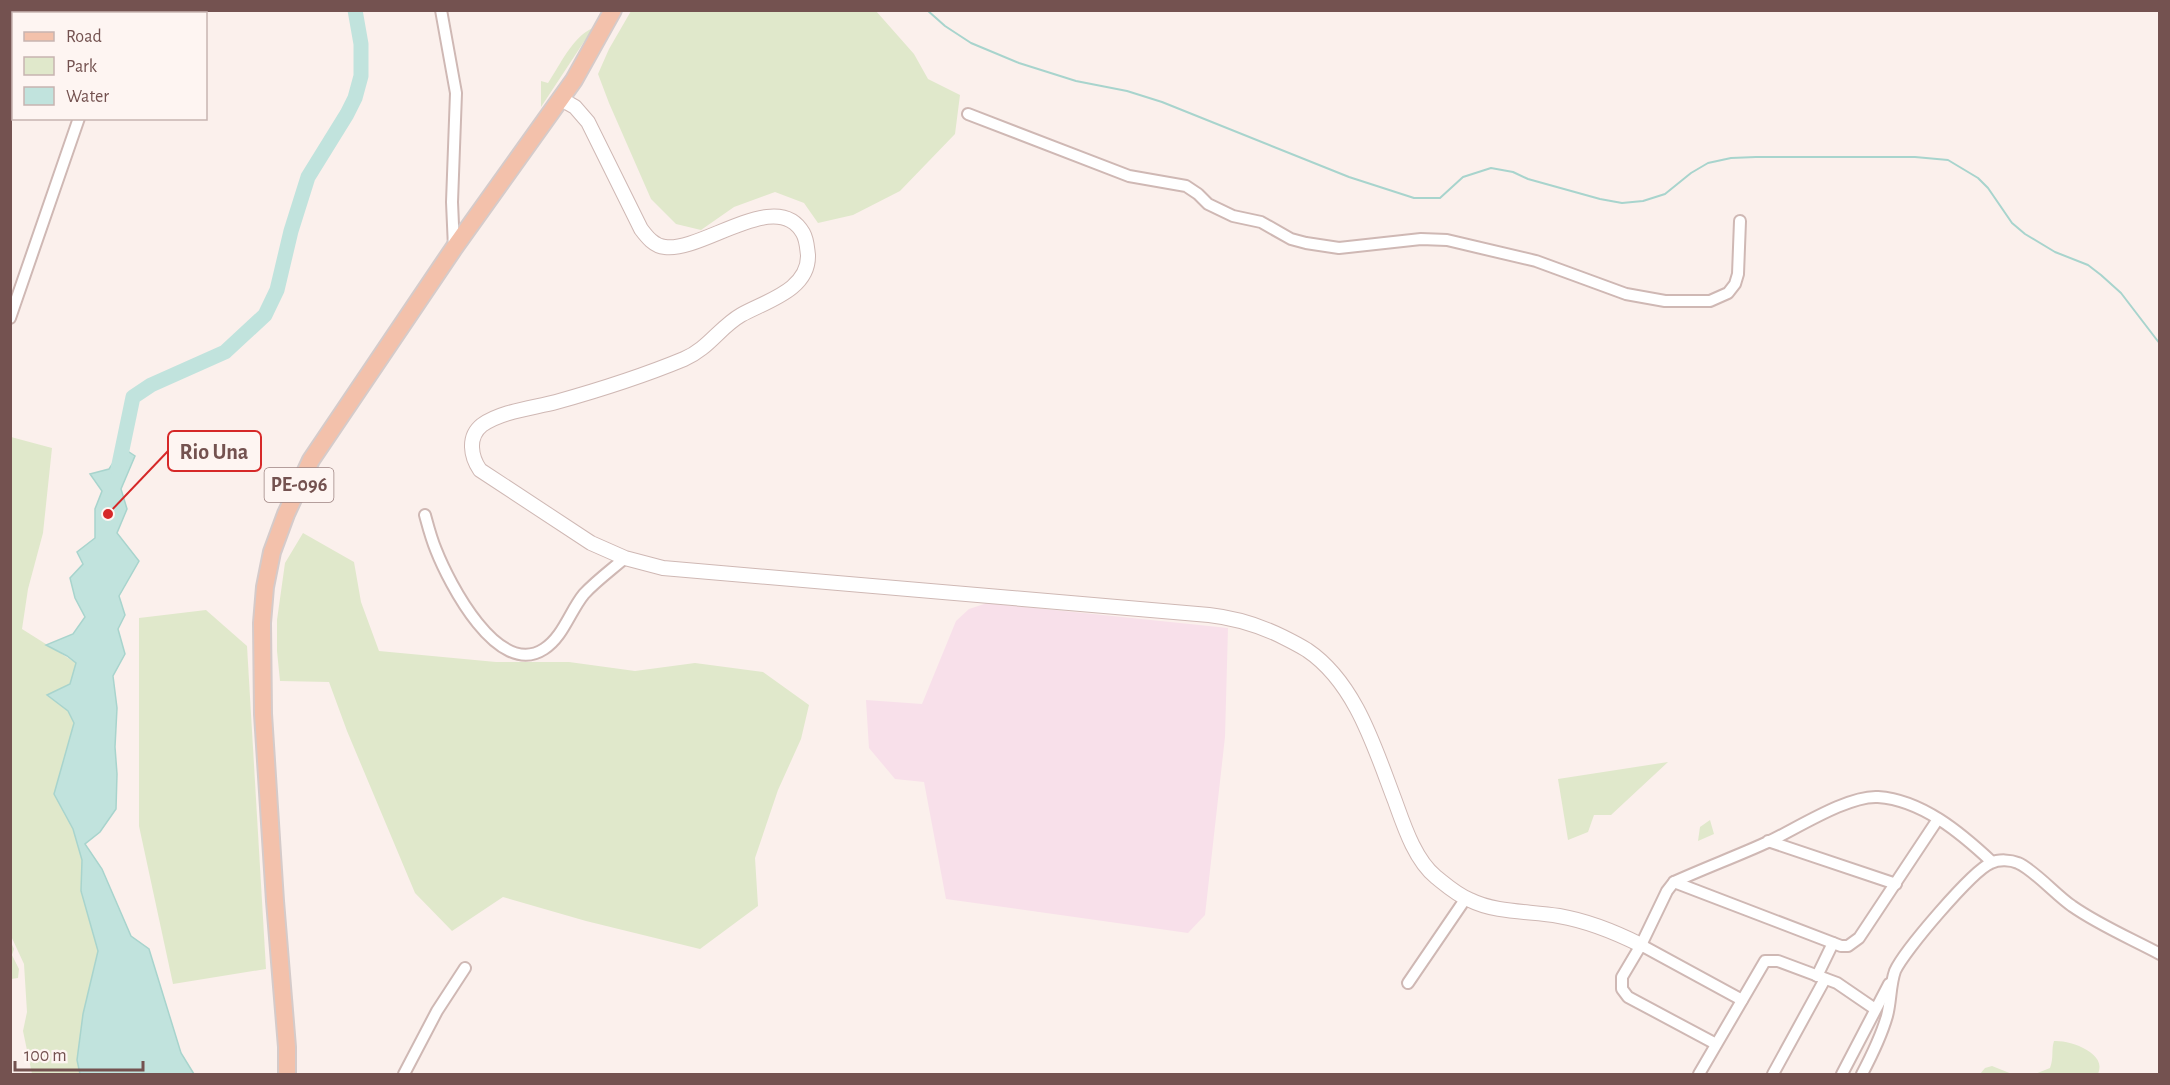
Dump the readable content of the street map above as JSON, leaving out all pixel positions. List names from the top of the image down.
{
  "streets": {
    "main road": ["PE-096"]
  },
  "places": ["Rio Una"],
  "legend": ["Road", "Park", "Water"],
  "scale_bar": "100 m"
}
